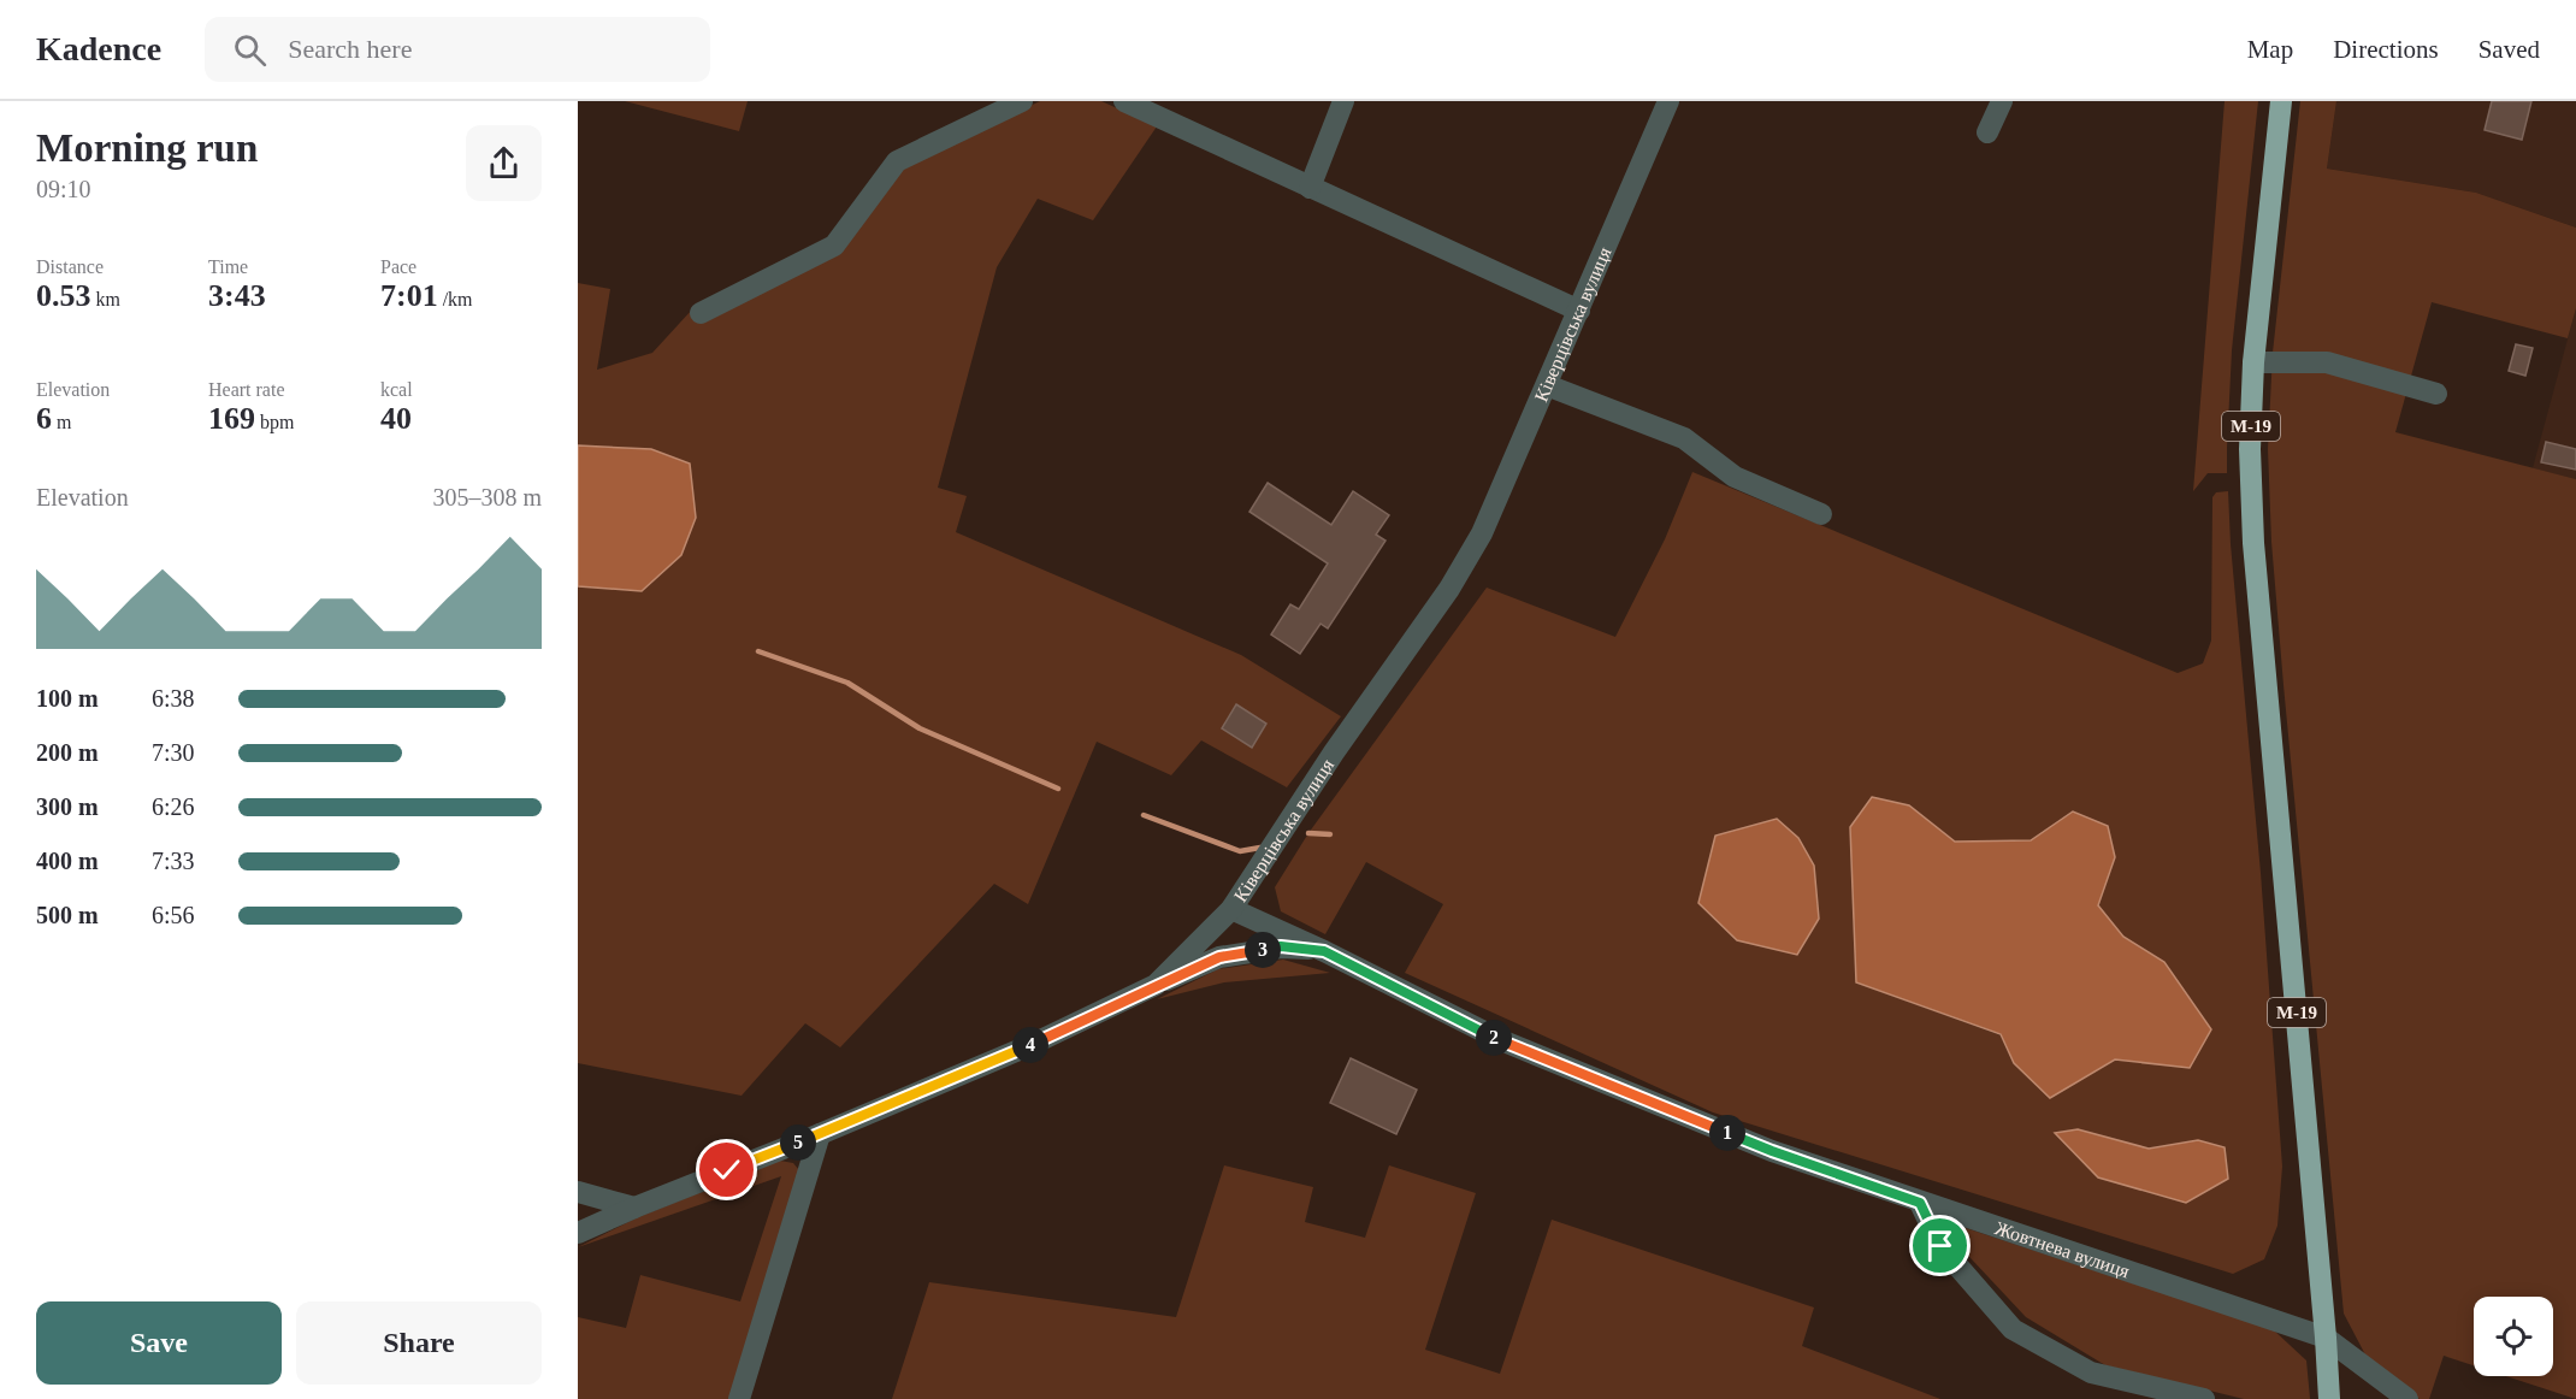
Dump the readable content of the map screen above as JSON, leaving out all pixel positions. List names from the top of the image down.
{
  "streets": {
    "highway": ["М-19"],
    "street": ["Ківерцівська вулиця", "Жовтнева вулиця"]
  },
  "crossings": [
    ["Ківерцівська вулиця", "Жовтнева вулиця"],
    ["М-19", "Жовтнева вулиця"]
  ],
  "page": {
    "header": "Kadence",
    "search": "Search here",
    "nav": ["Map", "Directions", "Saved"],
    "heading": ["Morning run", "09:10"],
    "stats": [
      ["Distance", "0.53 km"],
      ["Time", "3:43"],
      ["Pace", "7:01 /km"],
      ["Elevation", "6 m"],
      ["Heart rate", "169 bpm"],
      ["kcal", "40"]
    ],
    "chart": ["Elevation", "305–308 m"],
    "list": [
      {
        "name": "100 m",
        "note": "6:38"
      },
      {
        "name": "200 m",
        "note": "7:30"
      },
      {
        "name": "300 m",
        "note": "6:26"
      },
      {
        "name": "400 m",
        "note": "7:33"
      },
      {
        "name": "500 m",
        "note": "6:56"
      }
    ],
    "pins": [
      "3",
      "2",
      "4",
      "1",
      "5"
    ],
    "buttons": ["Save", "Share"]
  }
}
